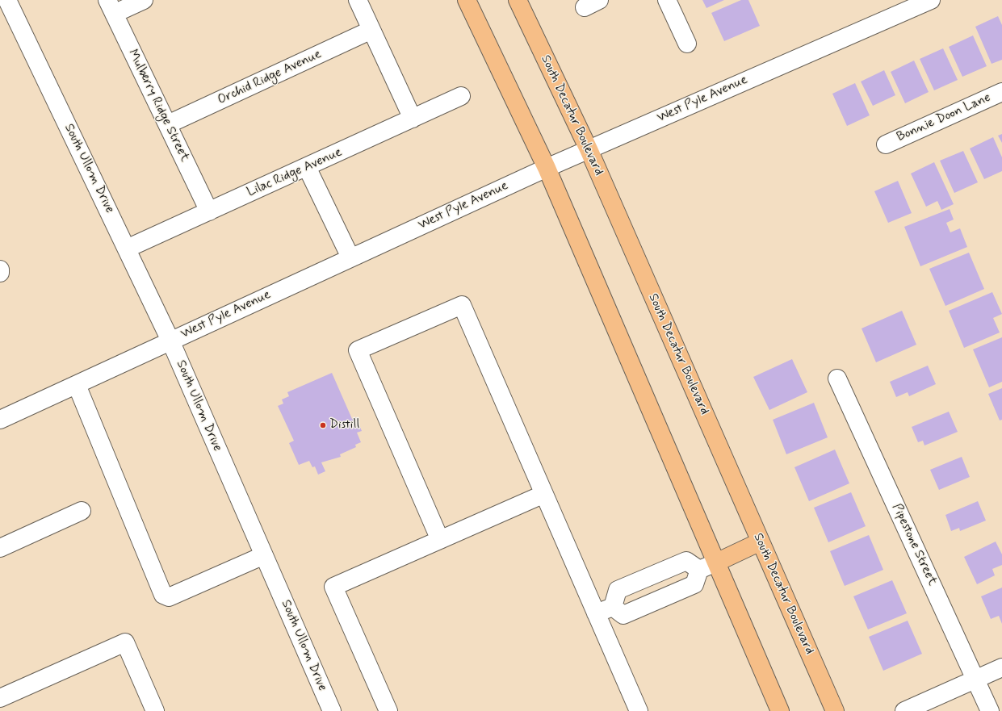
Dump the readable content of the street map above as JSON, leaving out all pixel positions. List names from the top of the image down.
{
  "streets": {
    "main road": ["South Decatur Boulevard"],
    "street": [
      "Orchid Ridge Avenue",
      "West Pyle Avenue",
      "Mulberry Ridge Street",
      "Bonnie Doon Lane",
      "South Ullom Drive",
      "Lilac Ridge Avenue",
      "Pipestone Street"
    ]
  },
  "crossings": [
    ["Orchid Ridge Avenue", "Mulberry Ridge Street"],
    ["West Pyle Avenue", "South Decatur Boulevard"],
    ["West Pyle Avenue", "South Ullom Drive"],
    ["Mulberry Ridge Street", "Lilac Ridge Avenue"],
    ["South Ullom Drive", "Lilac Ridge Avenue"]
  ],
  "places": ["Distill"]
}
